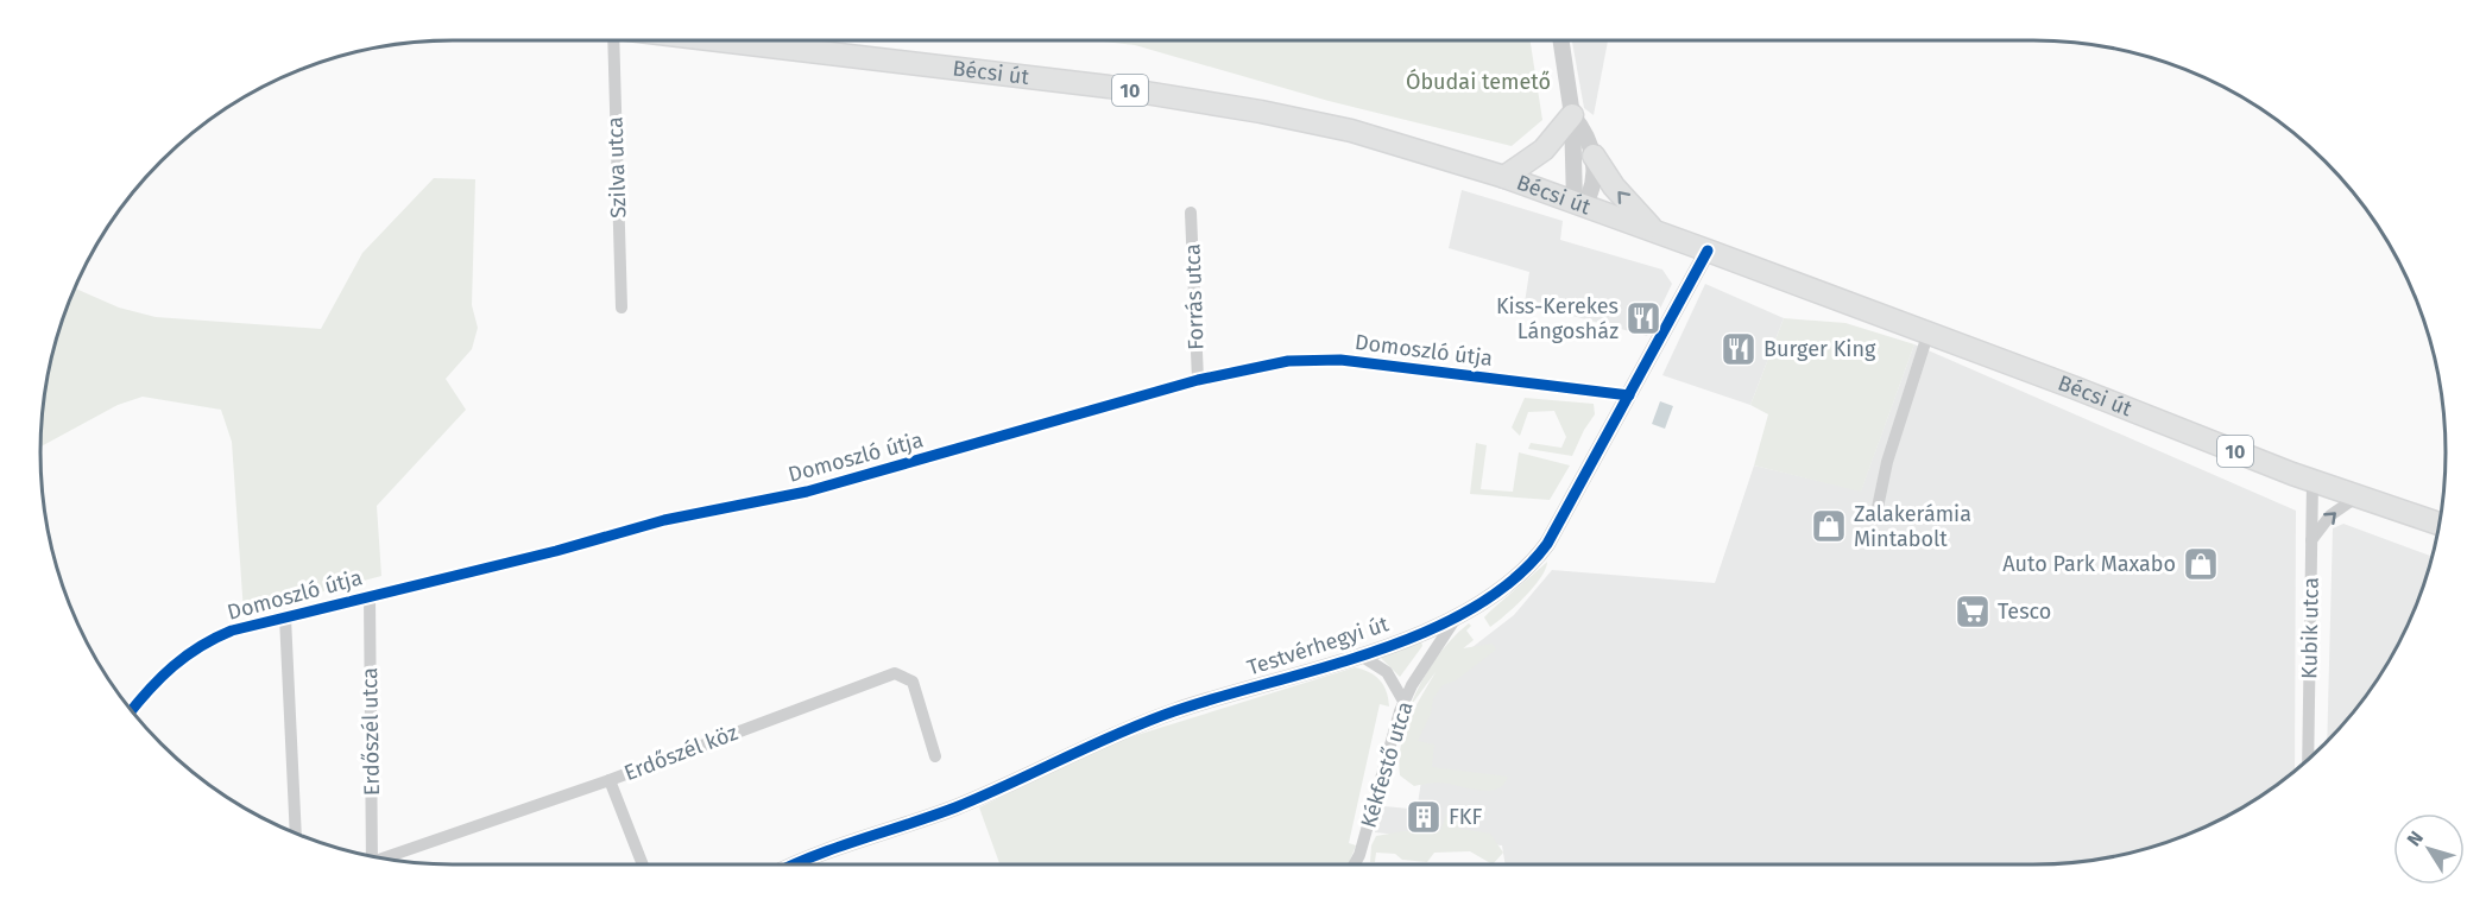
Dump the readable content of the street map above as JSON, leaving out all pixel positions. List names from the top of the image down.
{
  "streets": {
    "main road": ["Bécsi út", "10"],
    "street": [
      "Szilva utca",
      "Forrás utca",
      "Domoszló útja",
      "Kubik utca",
      "Testvérhegyi út",
      "Erdőszél utca",
      "Erdőszél köz",
      "Kékfestő utca"
    ]
  },
  "crossings": [
    ["Bécsi út", "Kubik utca"],
    ["Bécsi út", "Testvérhegyi út"],
    ["Forrás utca", "Domoszló útja"],
    ["Domoszló útja", "Testvérhegyi út"],
    ["Domoszló útja", "Erdőszél utca"],
    ["Testvérhegyi út", "Kékfestő utca"]
  ],
  "parks": ["Óbudai temető"],
  "places": {
    "restaurant": ["Kiss-Kerekes Lángosház", "Burger King"],
    "shop": ["Zalakerámia Mintabolt", "Auto Park Maxabo"],
    "supermarket": ["Tesco"],
    "building": ["FKF"]
  },
  "north": "top left"
}
